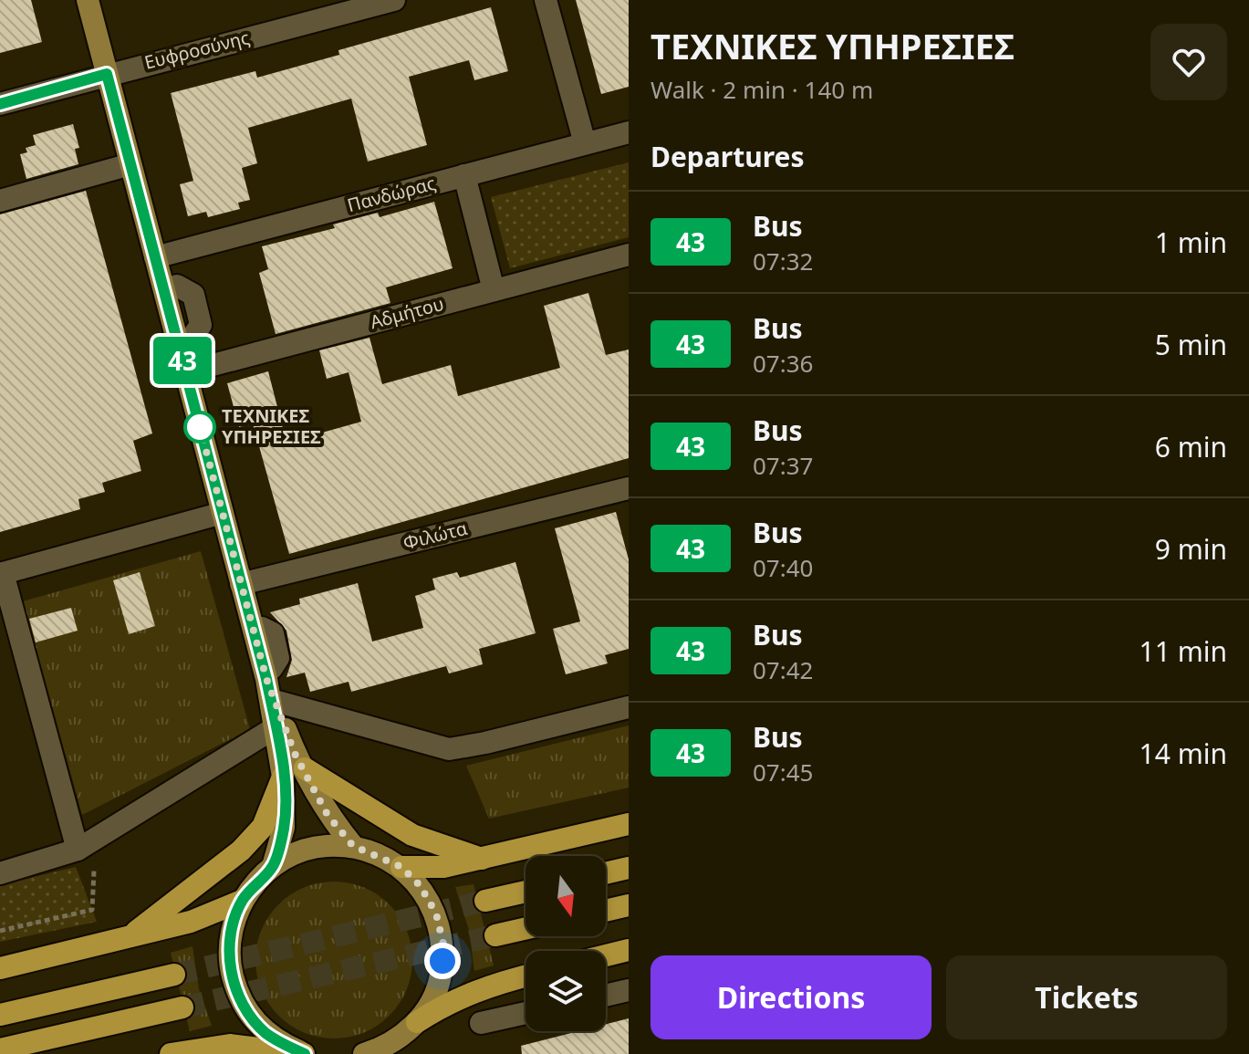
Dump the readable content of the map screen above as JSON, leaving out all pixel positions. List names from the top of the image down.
{
  "streets": {
    "street": [
      "Ευφροσύνης",
      "Πανδώρας",
      "Αδμήτου",
      "Φιλώτα"
    ]
  },
  "places": ["ΤΕΧΝΙΚΕΣ ΥΠΗΡΕΣΙΕΣ"],
  "lines": ["bus line 43"],
  "north": "bottom",
  "page": {
    "on_map": "43",
    "heading": [
      ["ΤΕΧΝΙΚΕΣ ΥΠΗΡΕΣΙΕΣ", "Walk · 2 min · 140 m"],
      "Departures"
    ],
    "list": [
      {
        "mark": "43",
        "name": "Bus",
        "note": "07:32",
        "value": "1 min"
      },
      {
        "mark": "43",
        "name": "Bus",
        "note": "07:36",
        "value": "5 min"
      },
      {
        "mark": "43",
        "name": "Bus",
        "note": "07:37",
        "value": "6 min"
      },
      {
        "mark": "43",
        "name": "Bus",
        "note": "07:40",
        "value": "9 min"
      },
      {
        "mark": "43",
        "name": "Bus",
        "note": "07:42",
        "value": "11 min"
      },
      {
        "mark": "43",
        "name": "Bus",
        "note": "07:45",
        "value": "14 min"
      }
    ],
    "buttons": ["Directions", "Tickets"]
  }
}
